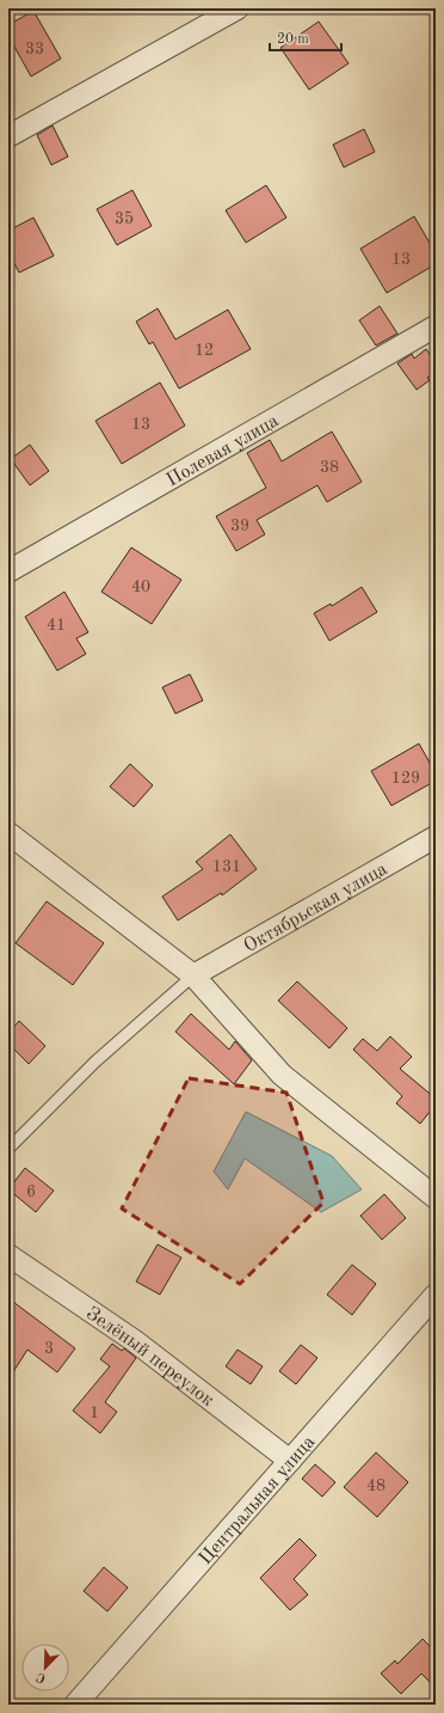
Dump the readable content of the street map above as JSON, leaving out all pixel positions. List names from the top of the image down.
{
  "streets": {
    "street": [
      "Полевая улица",
      "Октябрьская улица",
      "Зелёный переулок",
      "Центральная улица"
    ]
  },
  "crossings": [
    ["Зелёный переулок", "Центральная улица"]
  ],
  "house_numbers": [
    "33",
    "35",
    "13",
    "12",
    "13",
    "38",
    "39",
    "40",
    "41",
    "129",
    "131",
    "6",
    "3",
    "1",
    "48"
  ],
  "scale_bar": "20 m",
  "north": "bottom left"
}
